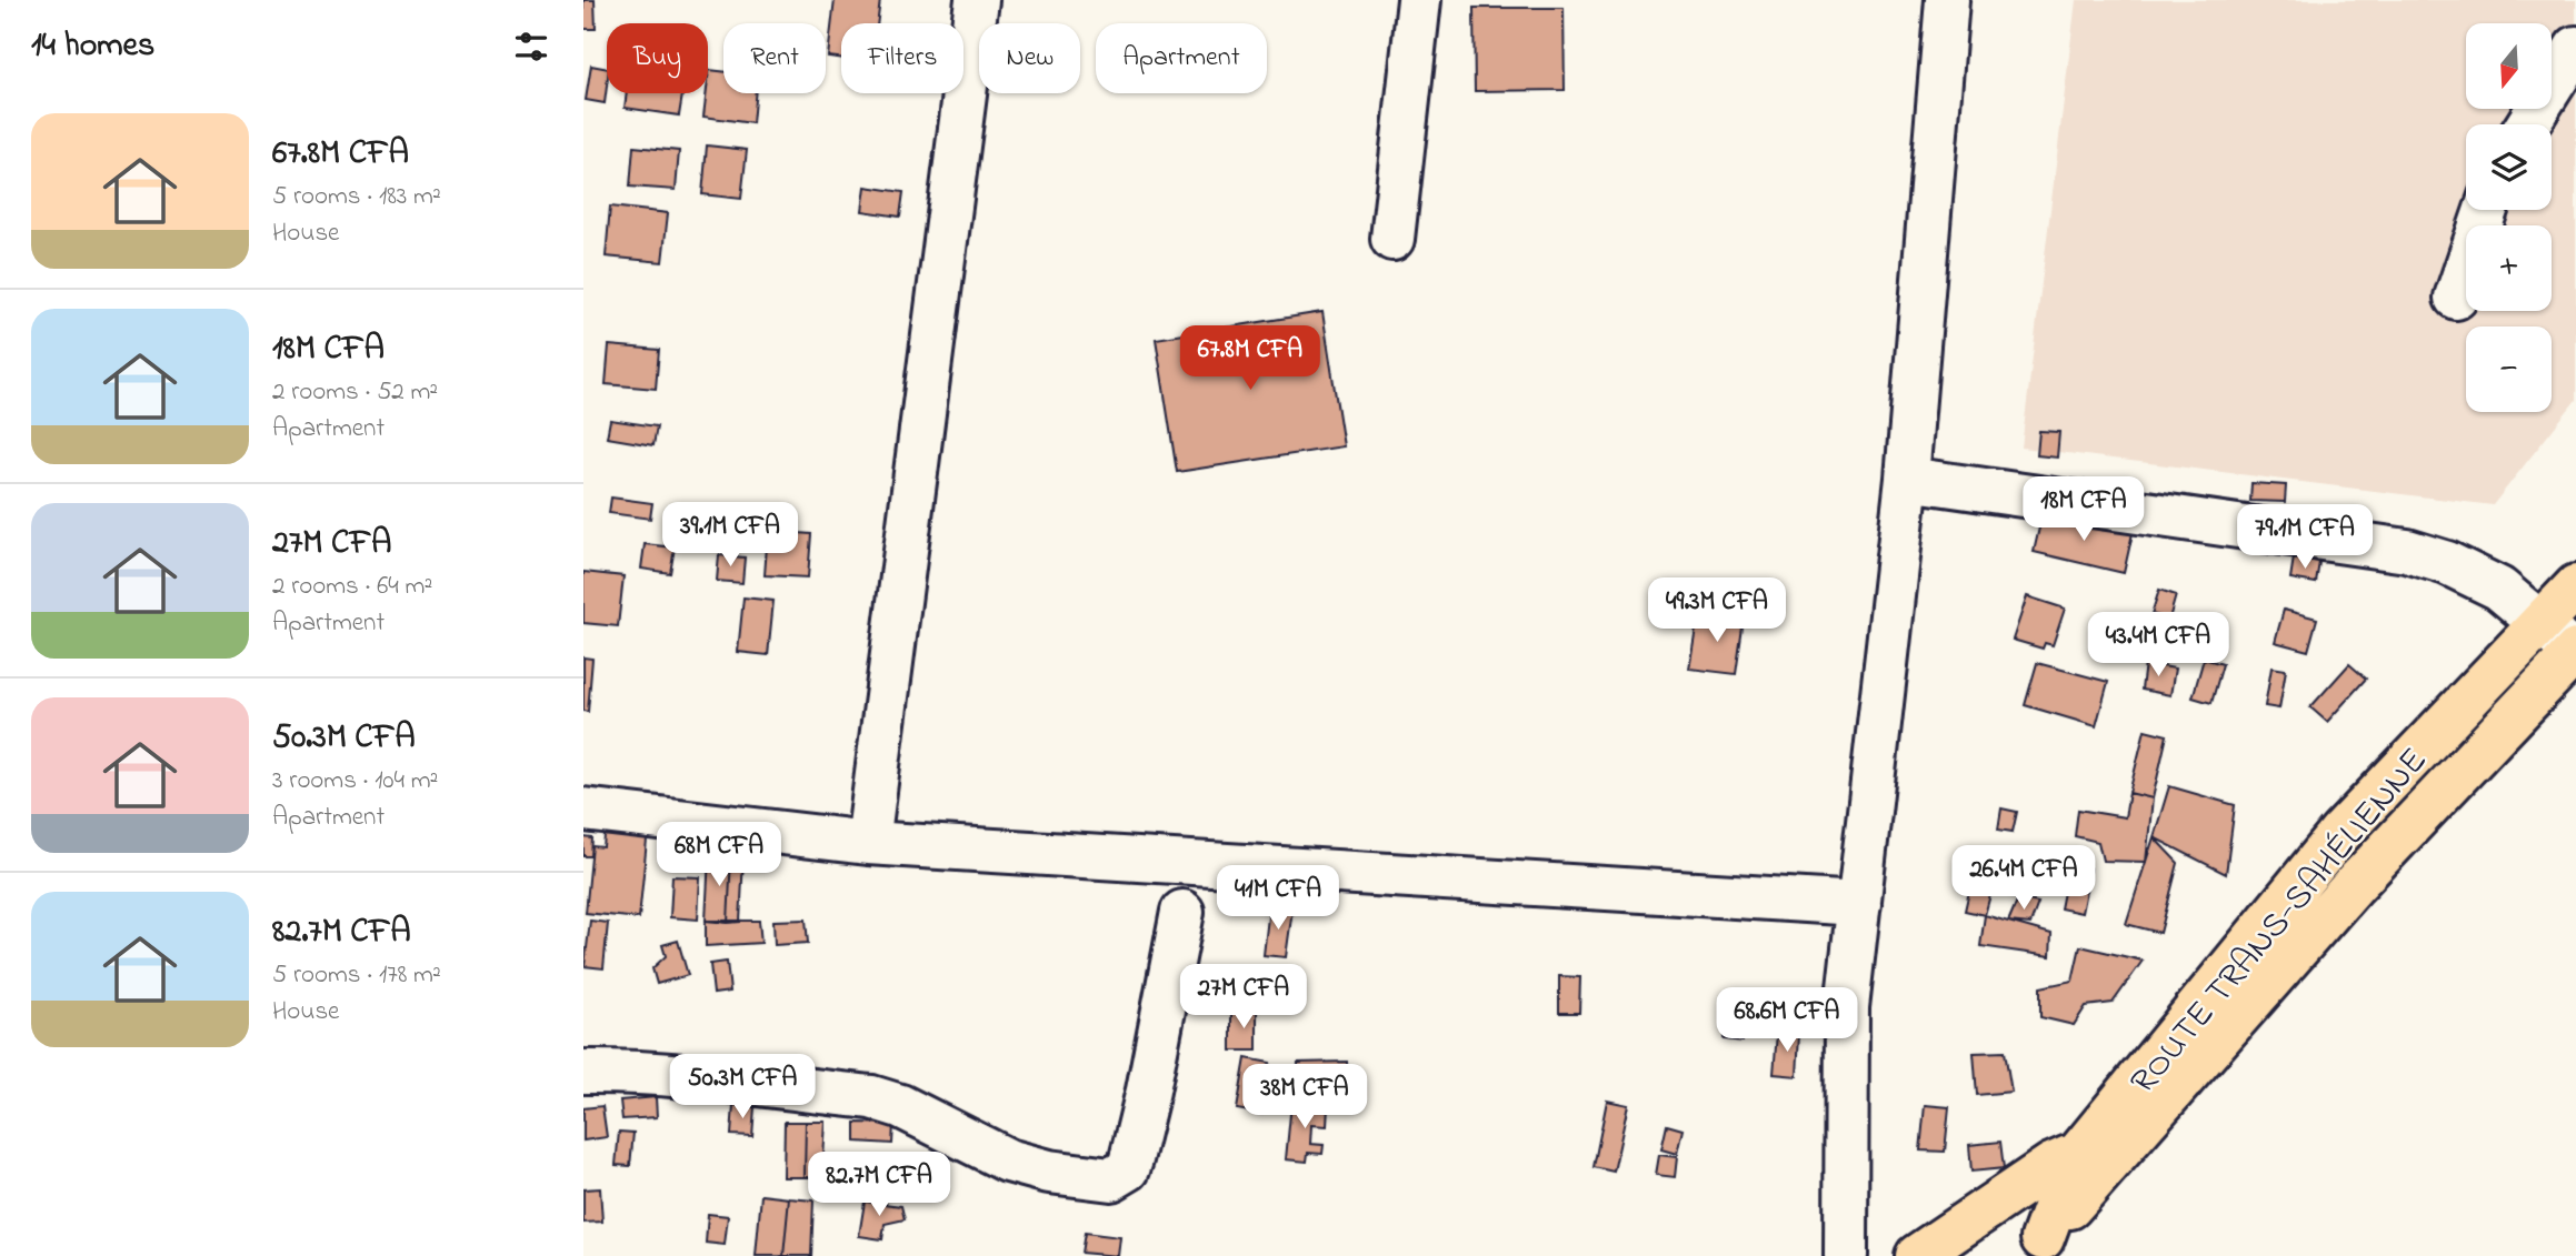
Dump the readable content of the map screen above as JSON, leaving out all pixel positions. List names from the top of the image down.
{
  "streets": {
    "highway": ["ROUTE TRANS-SAHÉLIENNE"]
  },
  "north": "bottom",
  "page": {
    "heading": "14 homes",
    "map_buttons": ["+", "−"],
    "chip": [
      "Buy",
      "Rent",
      "Filters",
      "New",
      "Apartment"
    ],
    "list": [
      {
        "name": "67.8M CFA",
        "note": "5 rooms · 183 m² · House"
      },
      {
        "name": "18M CFA",
        "note": "2 rooms · 52 m² · Apartment"
      },
      {
        "name": "27M CFA",
        "note": "2 rooms · 64 m² · Apartment"
      },
      {
        "name": "50.3M CFA",
        "note": "3 rooms · 104 m² · Apartment"
      },
      {
        "name": "82.7M CFA",
        "note": "5 rooms · 178 m² · House"
      }
    ],
    "price": [
      "67.8M CFA",
      "18M CFA",
      "39.1M CFA",
      "79.1M CFA",
      "49.3M CFA",
      "43.4M CFA",
      "68M CFA",
      "26.4M CFA",
      "41M CFA",
      "27M CFA",
      "68.6M CFA",
      "50.3M CFA",
      "38M CFA",
      "82.7M CFA"
    ]
  }
}
